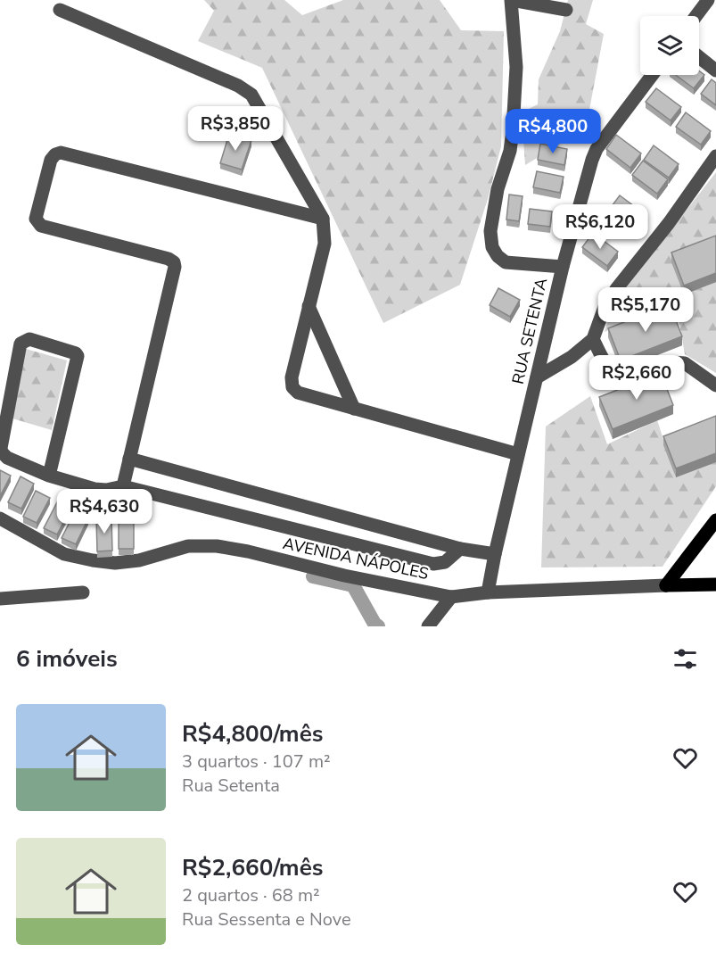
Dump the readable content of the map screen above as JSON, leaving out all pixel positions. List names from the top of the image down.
{
  "streets": {
    "main road": ["AVENIDA NÁPOLES"],
    "street": ["RUA SETENTA"]
  },
  "crossings": [
    ["RUA SETENTA", "AVENIDA NÁPOLES"]
  ],
  "page": {
    "price": [
      "R$3,850",
      "R$4,800",
      "R$6,120",
      "R$5,170",
      "R$2,660",
      "R$4,630"
    ],
    "heading": "6 imóveis",
    "list": [
      {
        "name": "R$4,800/mês",
        "note": "3 quartos · 107 m² · Rua Setenta"
      },
      {
        "name": "R$2,660/mês",
        "note": "2 quartos · 68 m² · Rua Sessenta e Nove"
      }
    ]
  }
}
